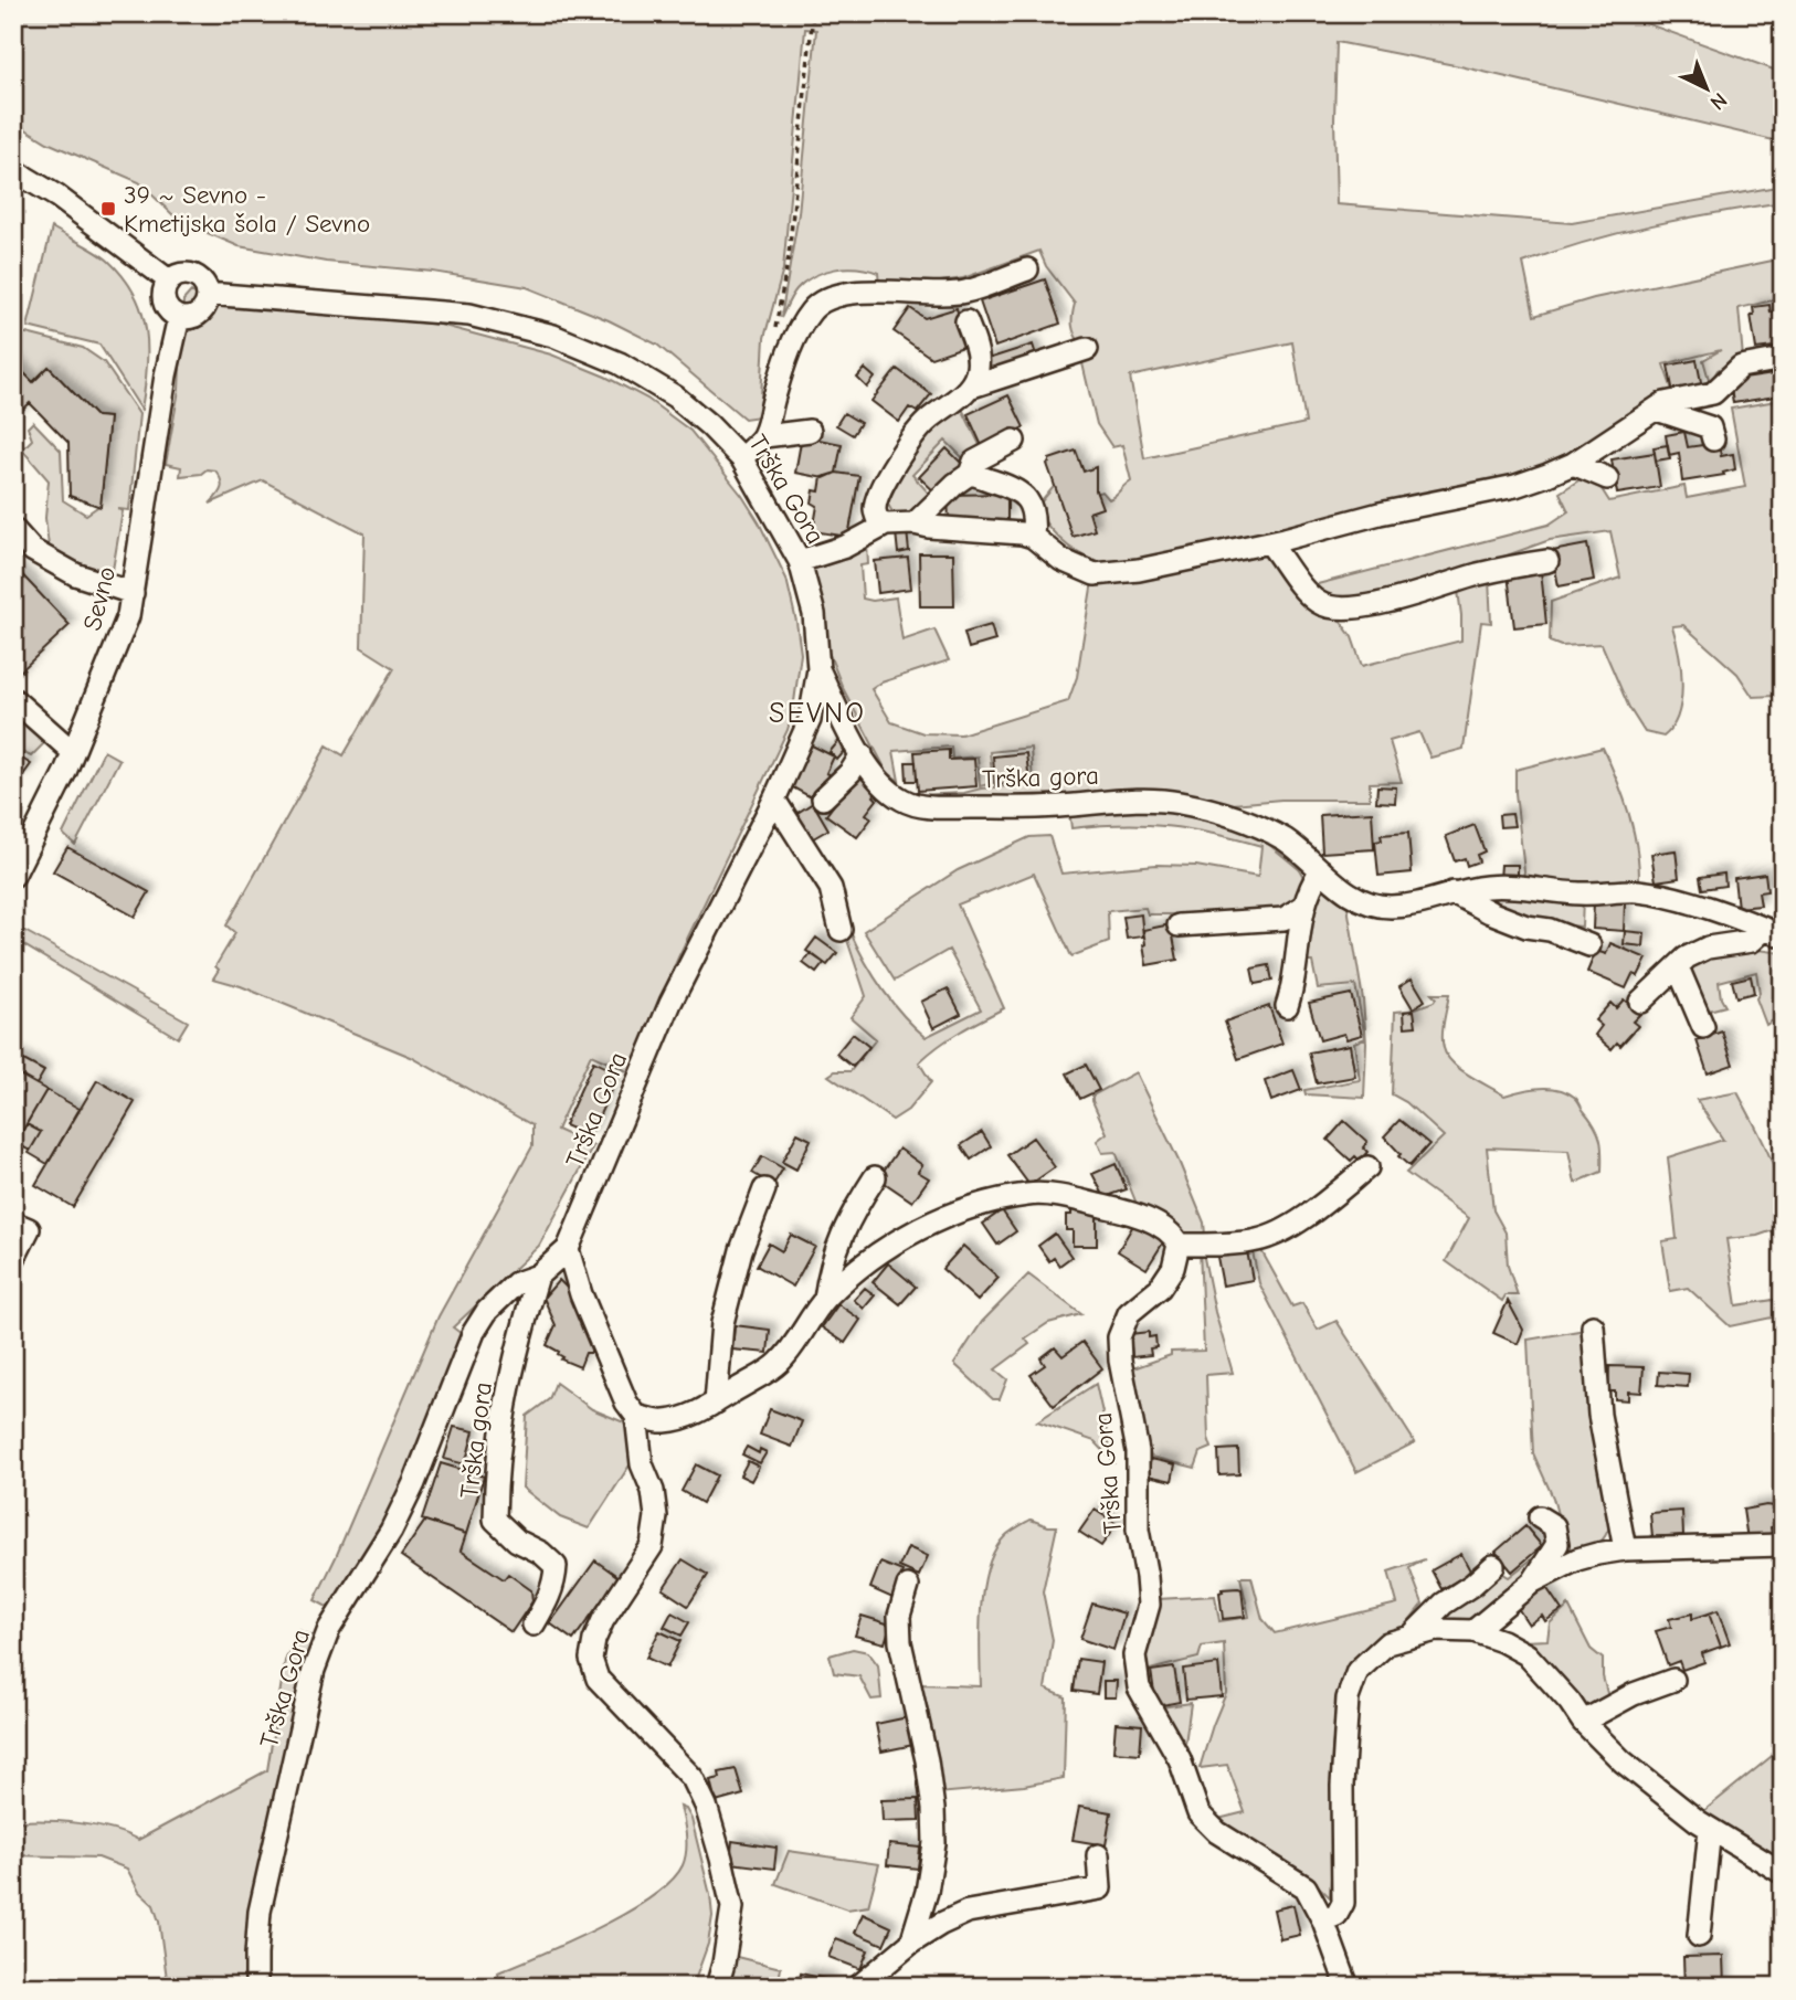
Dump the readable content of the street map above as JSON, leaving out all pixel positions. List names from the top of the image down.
{
  "streets": {
    "street": ["Trška Gora", "Sevno", "Trška gora"]
  },
  "crossings": [
    ["Trška Gora", "Sevno"],
    ["Trška Gora", "Trška gora"]
  ],
  "districts": ["SEVNO"],
  "places": {
    "transit": ["39 ~ Sevno - Kmetijska šola / Sevno"]
  },
  "north": "bottom right"
}
